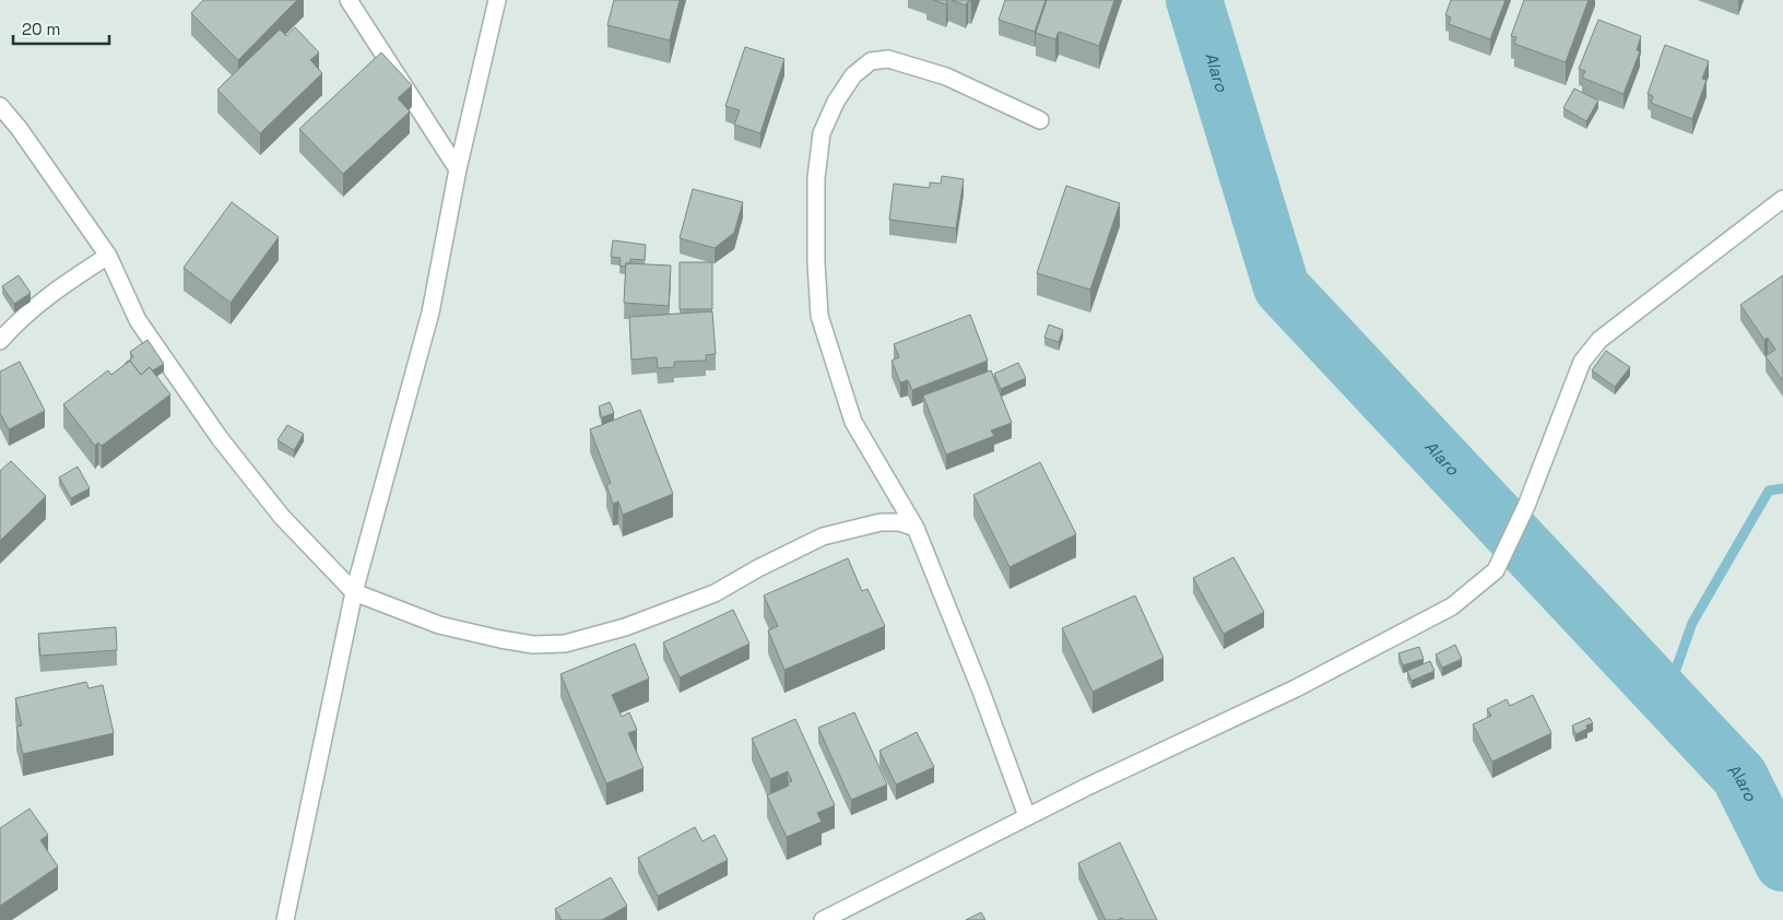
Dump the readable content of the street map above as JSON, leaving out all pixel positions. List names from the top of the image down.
{
  "water": ["Alaro"],
  "scale_bar": "20 m"
}
